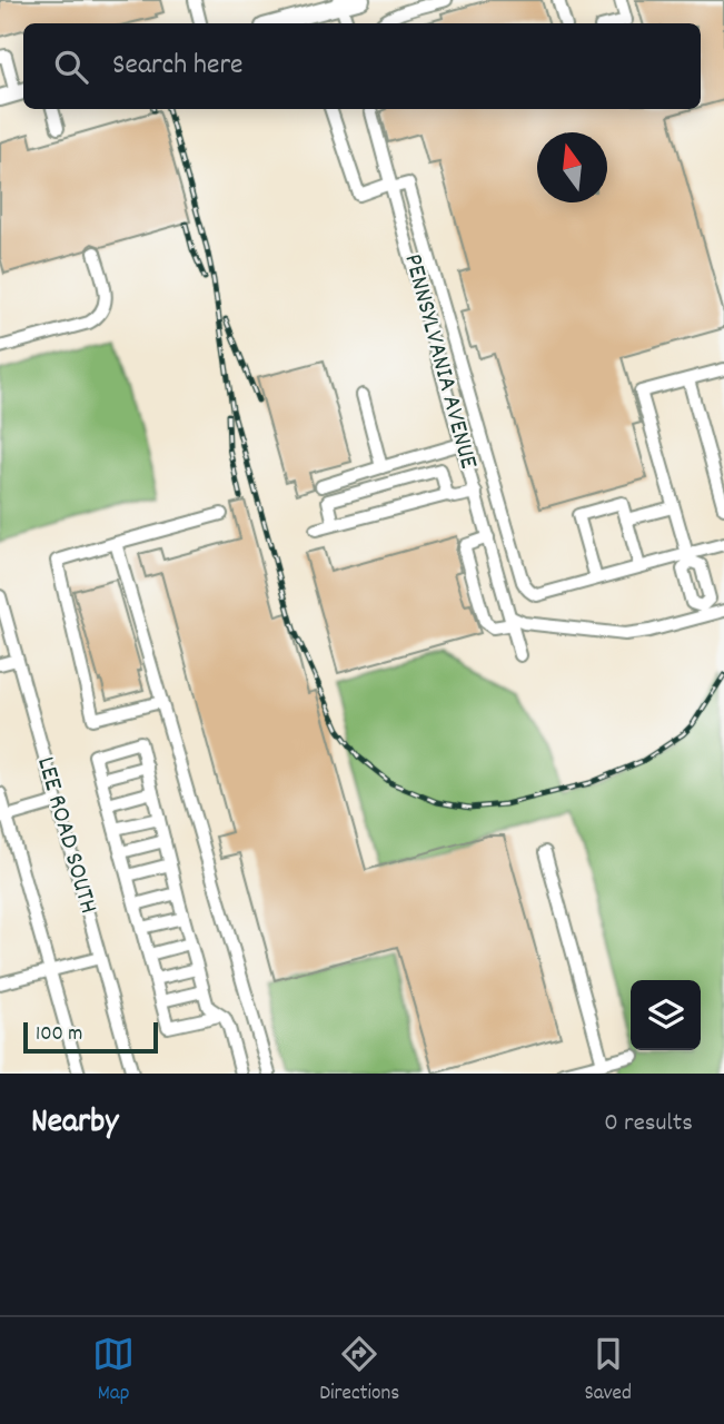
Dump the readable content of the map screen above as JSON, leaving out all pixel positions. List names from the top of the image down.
{
  "streets": {
    "street": ["PENNSYLVANIA AVENUE", "LEE ROAD SOUTH"]
  },
  "scale_bar": "100 m",
  "north": "top",
  "page": {
    "search": "Search here",
    "scale": "100 m",
    "heading": ["Nearby", "0 results"],
    "nav": ["Map", "Directions", "Saved"]
  }
}
